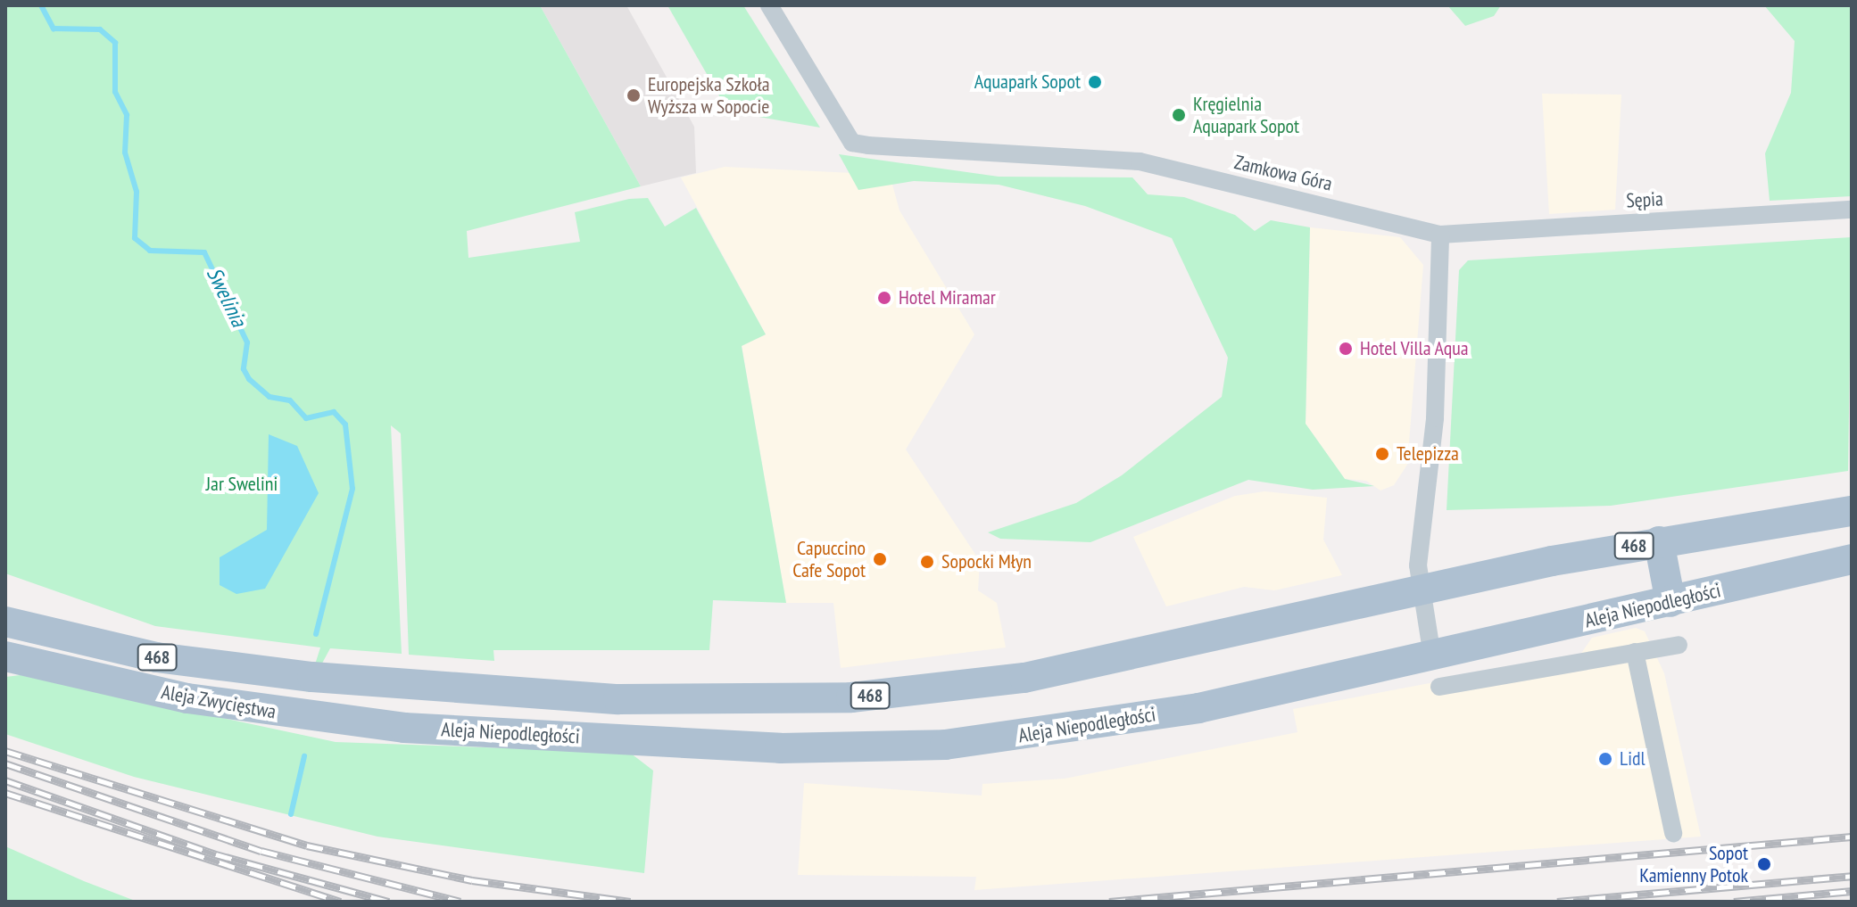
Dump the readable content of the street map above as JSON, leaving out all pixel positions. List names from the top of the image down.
{
  "streets": {
    "main road": ["468", "Aleja Niepodległości", "Aleja Zwycięstwa"],
    "street": ["Zamkowa Góra", "Sępia"]
  },
  "crossings": [
    ["Zamkowa Góra", "Sępia"],
    ["Aleja Niepodległości", "Aleja Zwycięstwa"]
  ],
  "water": ["Swelinia"],
  "parks": ["Jar Swelini"],
  "places": [
    "Aquapark Sopot",
    "Europejska Szkoła Wyższa w Sopocie",
    "Kręgielnia Aquapark Sopot",
    "Hotel Miramar",
    "Hotel Villa Aqua",
    "Telepizza",
    "Capuccino Cafe Sopot",
    "Sopocki Młyn",
    "Lidl",
    "Sopot Kamienny Potok"
  ]
}
